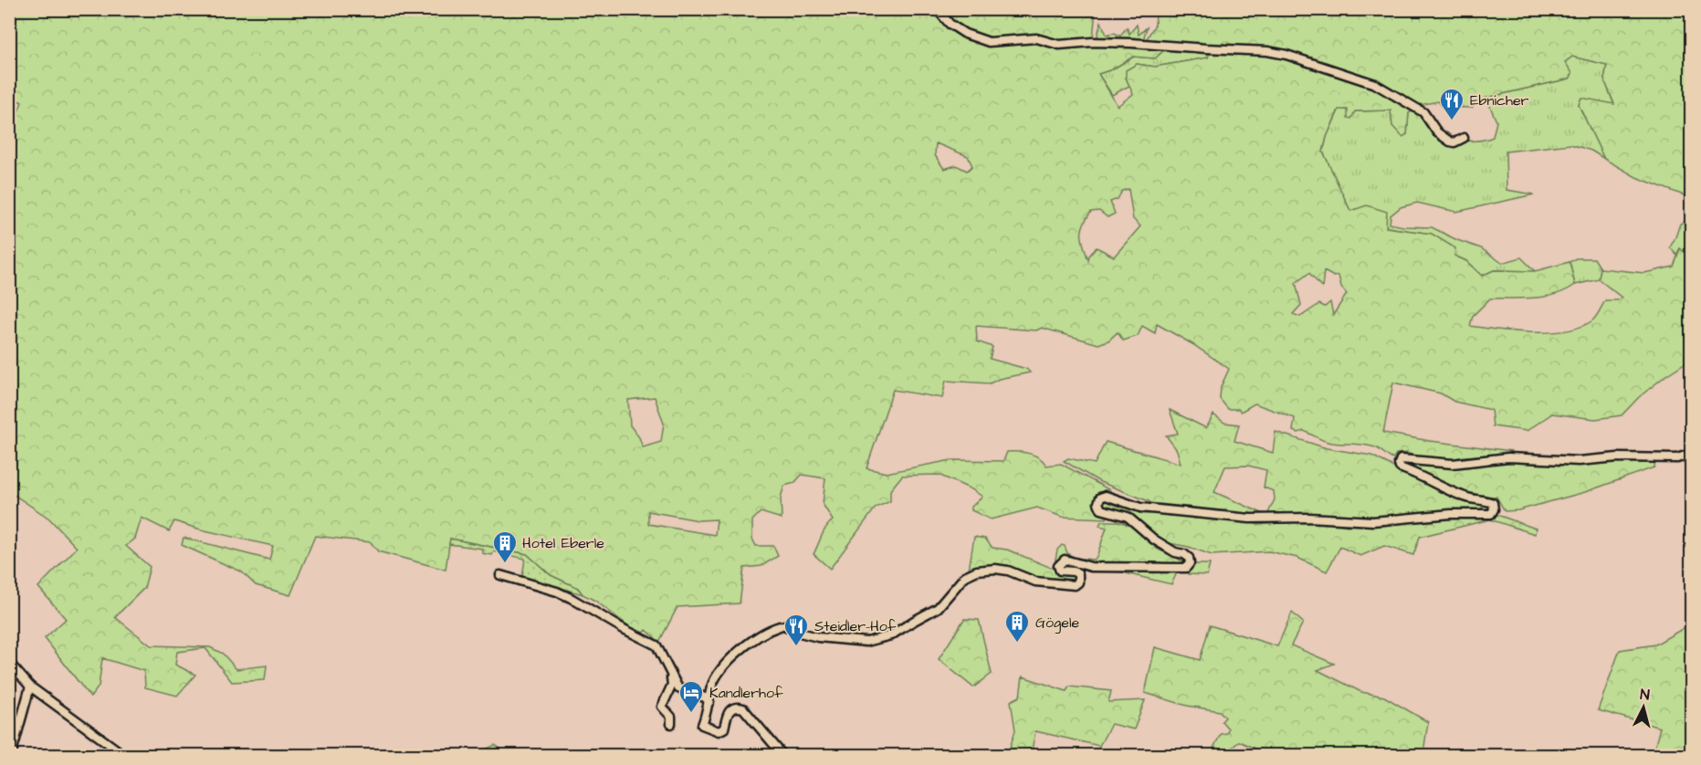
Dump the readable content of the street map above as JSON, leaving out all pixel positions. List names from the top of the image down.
{
  "places": {
    "restaurant": ["Ebnicher", "Steidler-Hof"],
    "building": ["Hotel Eberle", "Gögele"],
    "hotel": ["Kandlerhof"]
  },
  "north": "top"
}
